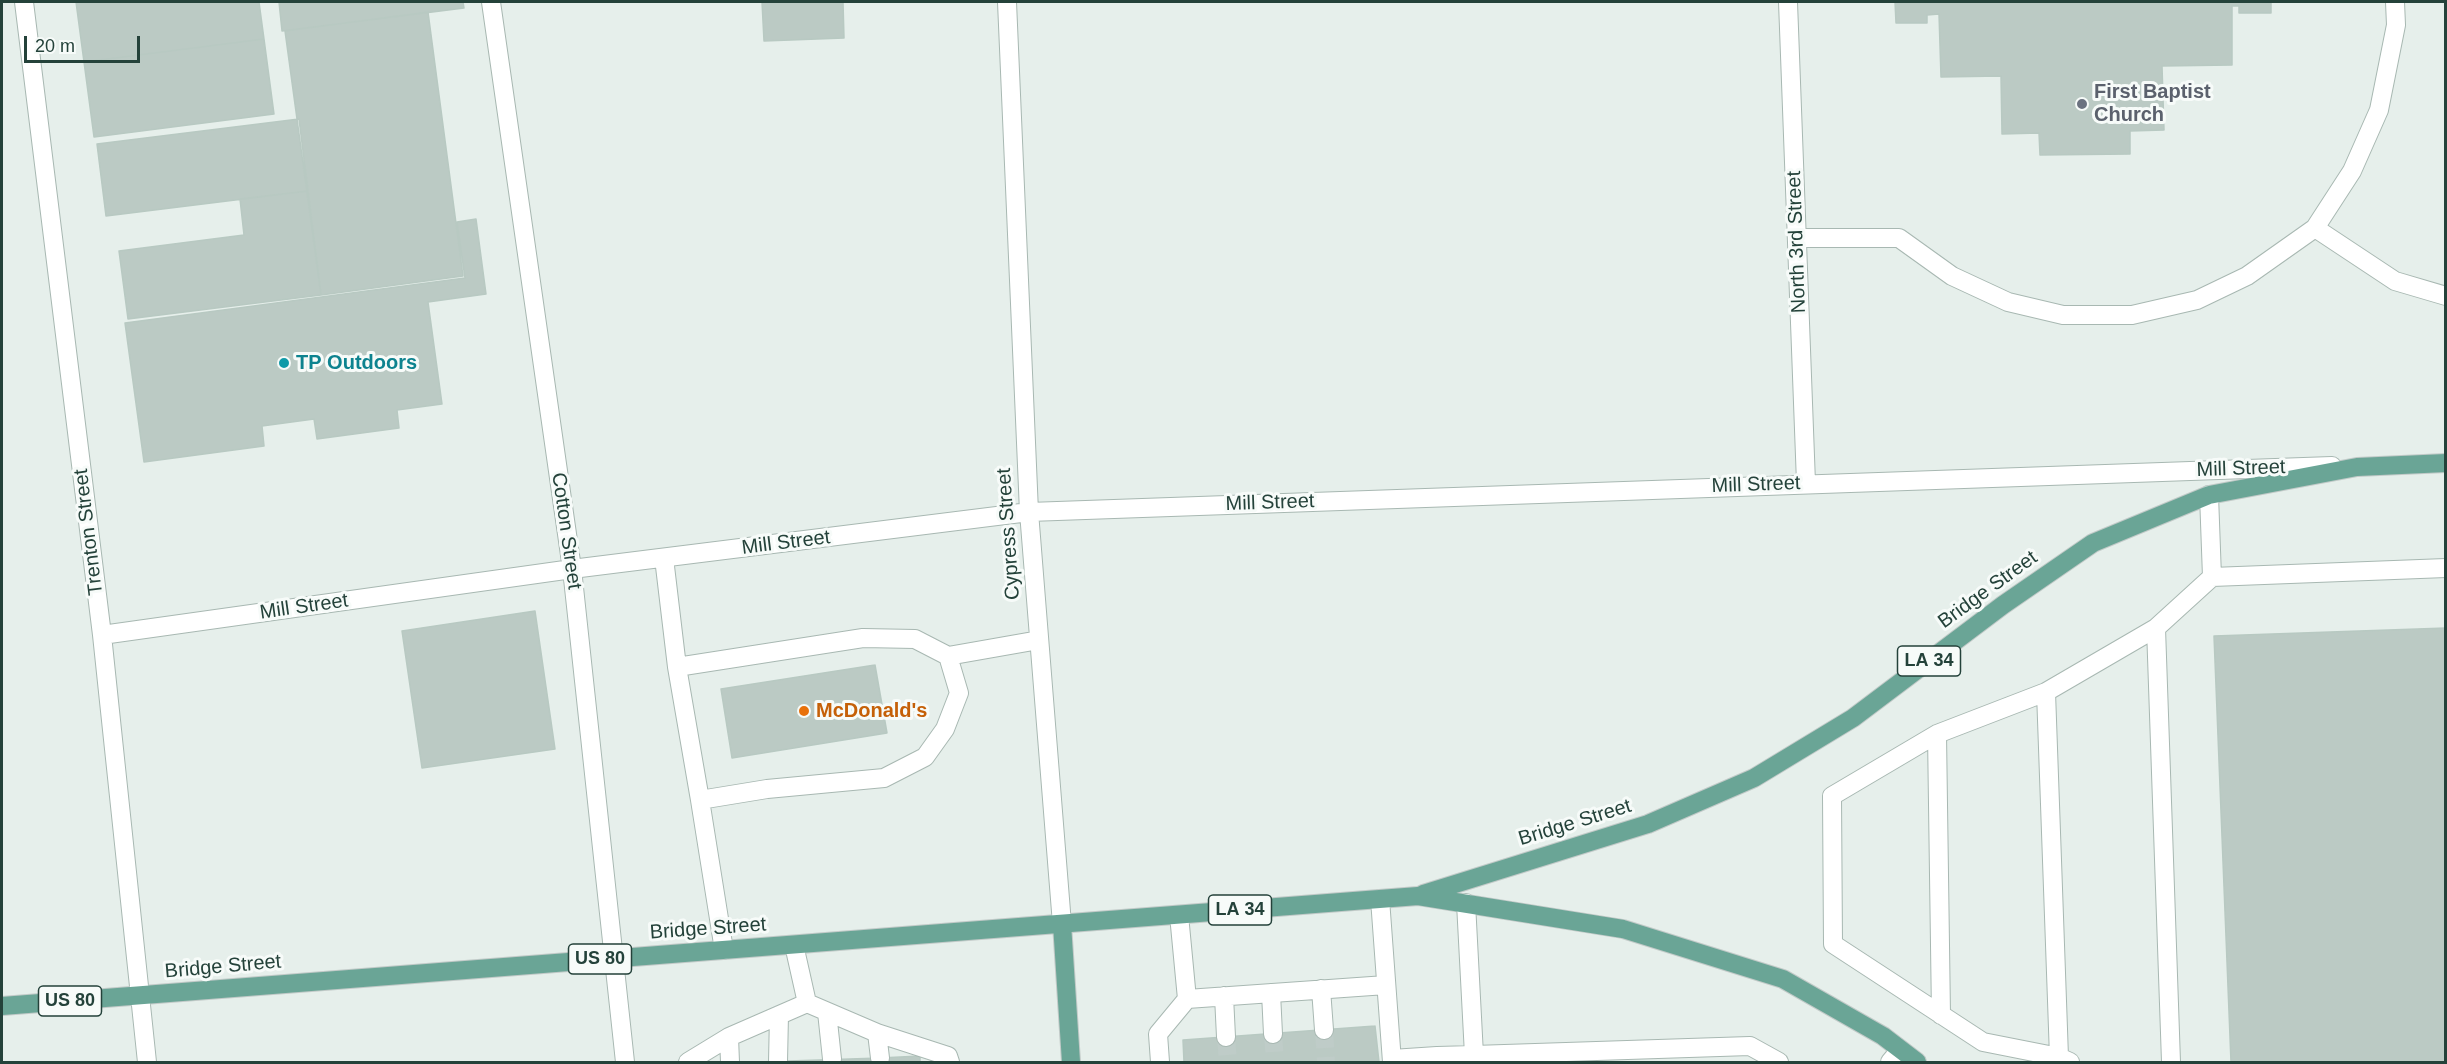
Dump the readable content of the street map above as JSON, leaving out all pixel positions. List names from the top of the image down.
{
  "streets": {
    "main road": [
      "Cypress Street",
      "Bridge Street",
      "LA 34",
      "US 80"
    ],
    "street": [
      "North 3rd Street",
      "Mill Street",
      "Cotton Street",
      "Trenton Street"
    ]
  },
  "crossings": [
    ["North 3rd Street", "Mill Street"],
    ["Mill Street", "Cotton Street"],
    ["Mill Street", "Trenton Street"],
    ["Mill Street", "Cypress Street"],
    ["Mill Street", "Bridge Street"],
    ["Cotton Street", "Bridge Street"],
    ["Trenton Street", "Bridge Street"],
    ["Cypress Street", "Bridge Street"]
  ],
  "places": ["First Baptist Church", "TP Outdoors", "McDonald's"],
  "scale_bar": "20 m"
}
